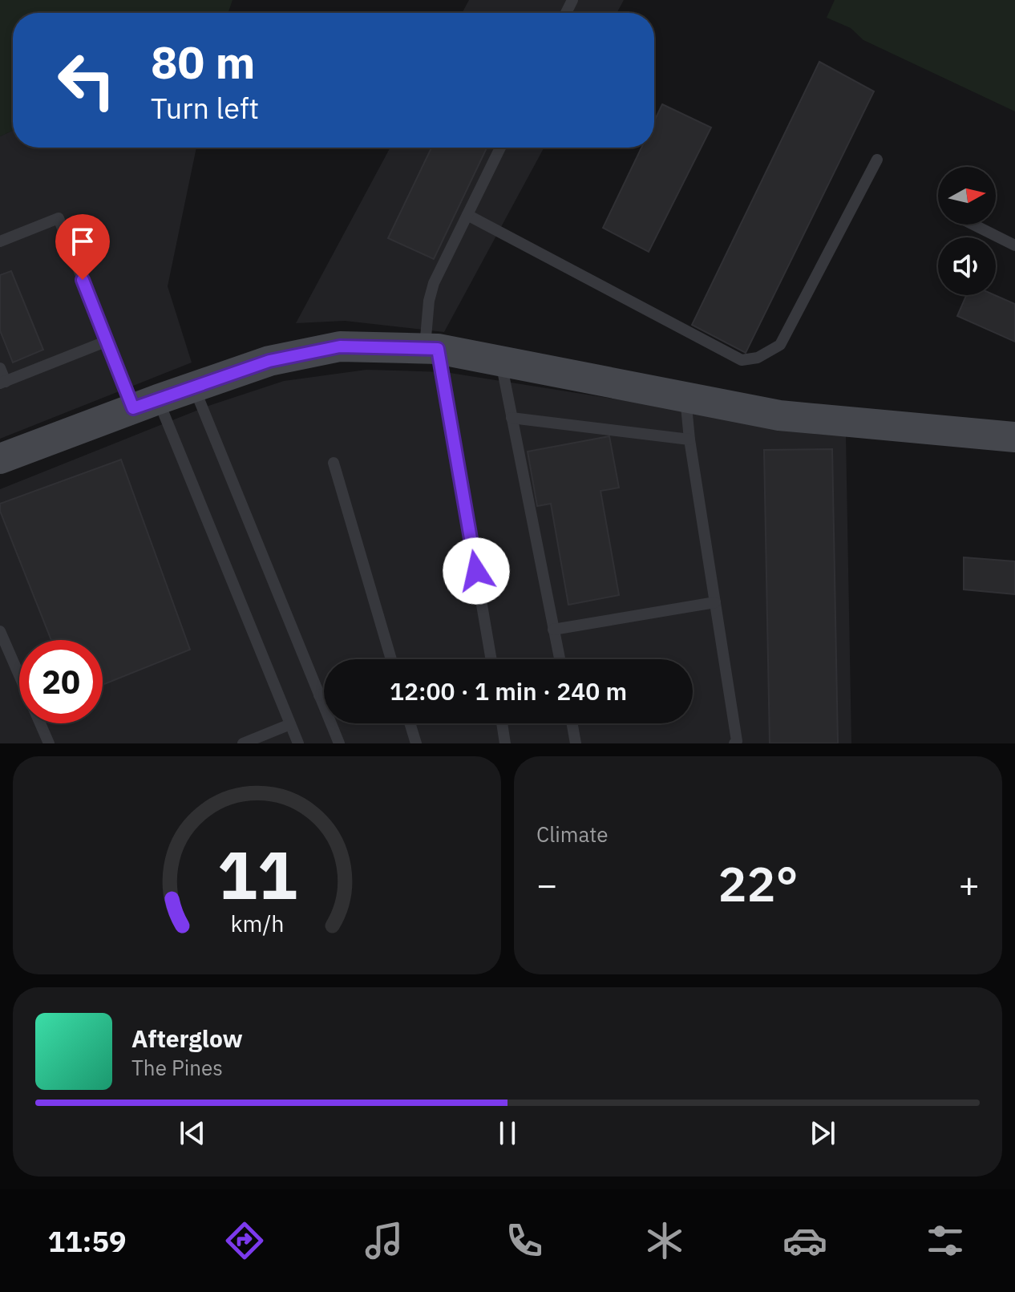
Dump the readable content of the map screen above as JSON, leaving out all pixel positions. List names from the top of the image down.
{
  "north": "right",
  "page": {
    "turn": ["80 m", "Turn left"],
    "limit": "20",
    "trip": "12:00 · 1 min · 240 m",
    "tile": "Climate",
    "heat": ["−", "22°", "+"],
    "song": ["Afterglow", "The Pines"],
    "tabs": "11:59",
    "gauge": ["11", "km/h"]
  }
}
